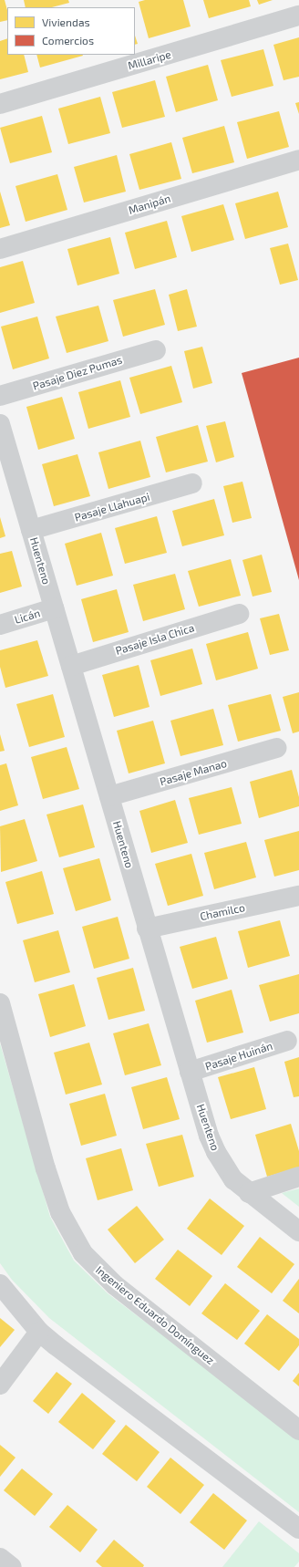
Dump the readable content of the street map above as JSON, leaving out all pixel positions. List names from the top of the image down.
{
  "streets": {
    "street": [
      "Millaripe",
      "Manipán",
      "Pasaje Diez Pumas",
      "Pasaje Llahuapi",
      "Huenteno",
      "Licán",
      "Pasaje Isla Chica",
      "Pasaje Manao",
      "Chamilco",
      "Pasaje Huinán",
      "Ingeniero Eduardo Domínguez"
    ]
  },
  "crossings": [
    ["Pasaje Llahuapi", "Huenteno"],
    ["Huenteno", "Licán"],
    ["Huenteno", "Pasaje Isla Chica"],
    ["Huenteno", "Pasaje Manao"],
    ["Huenteno", "Chamilco"],
    ["Huenteno", "Pasaje Huinán"]
  ],
  "legend": ["Viviendas", "Comercios"]
}
